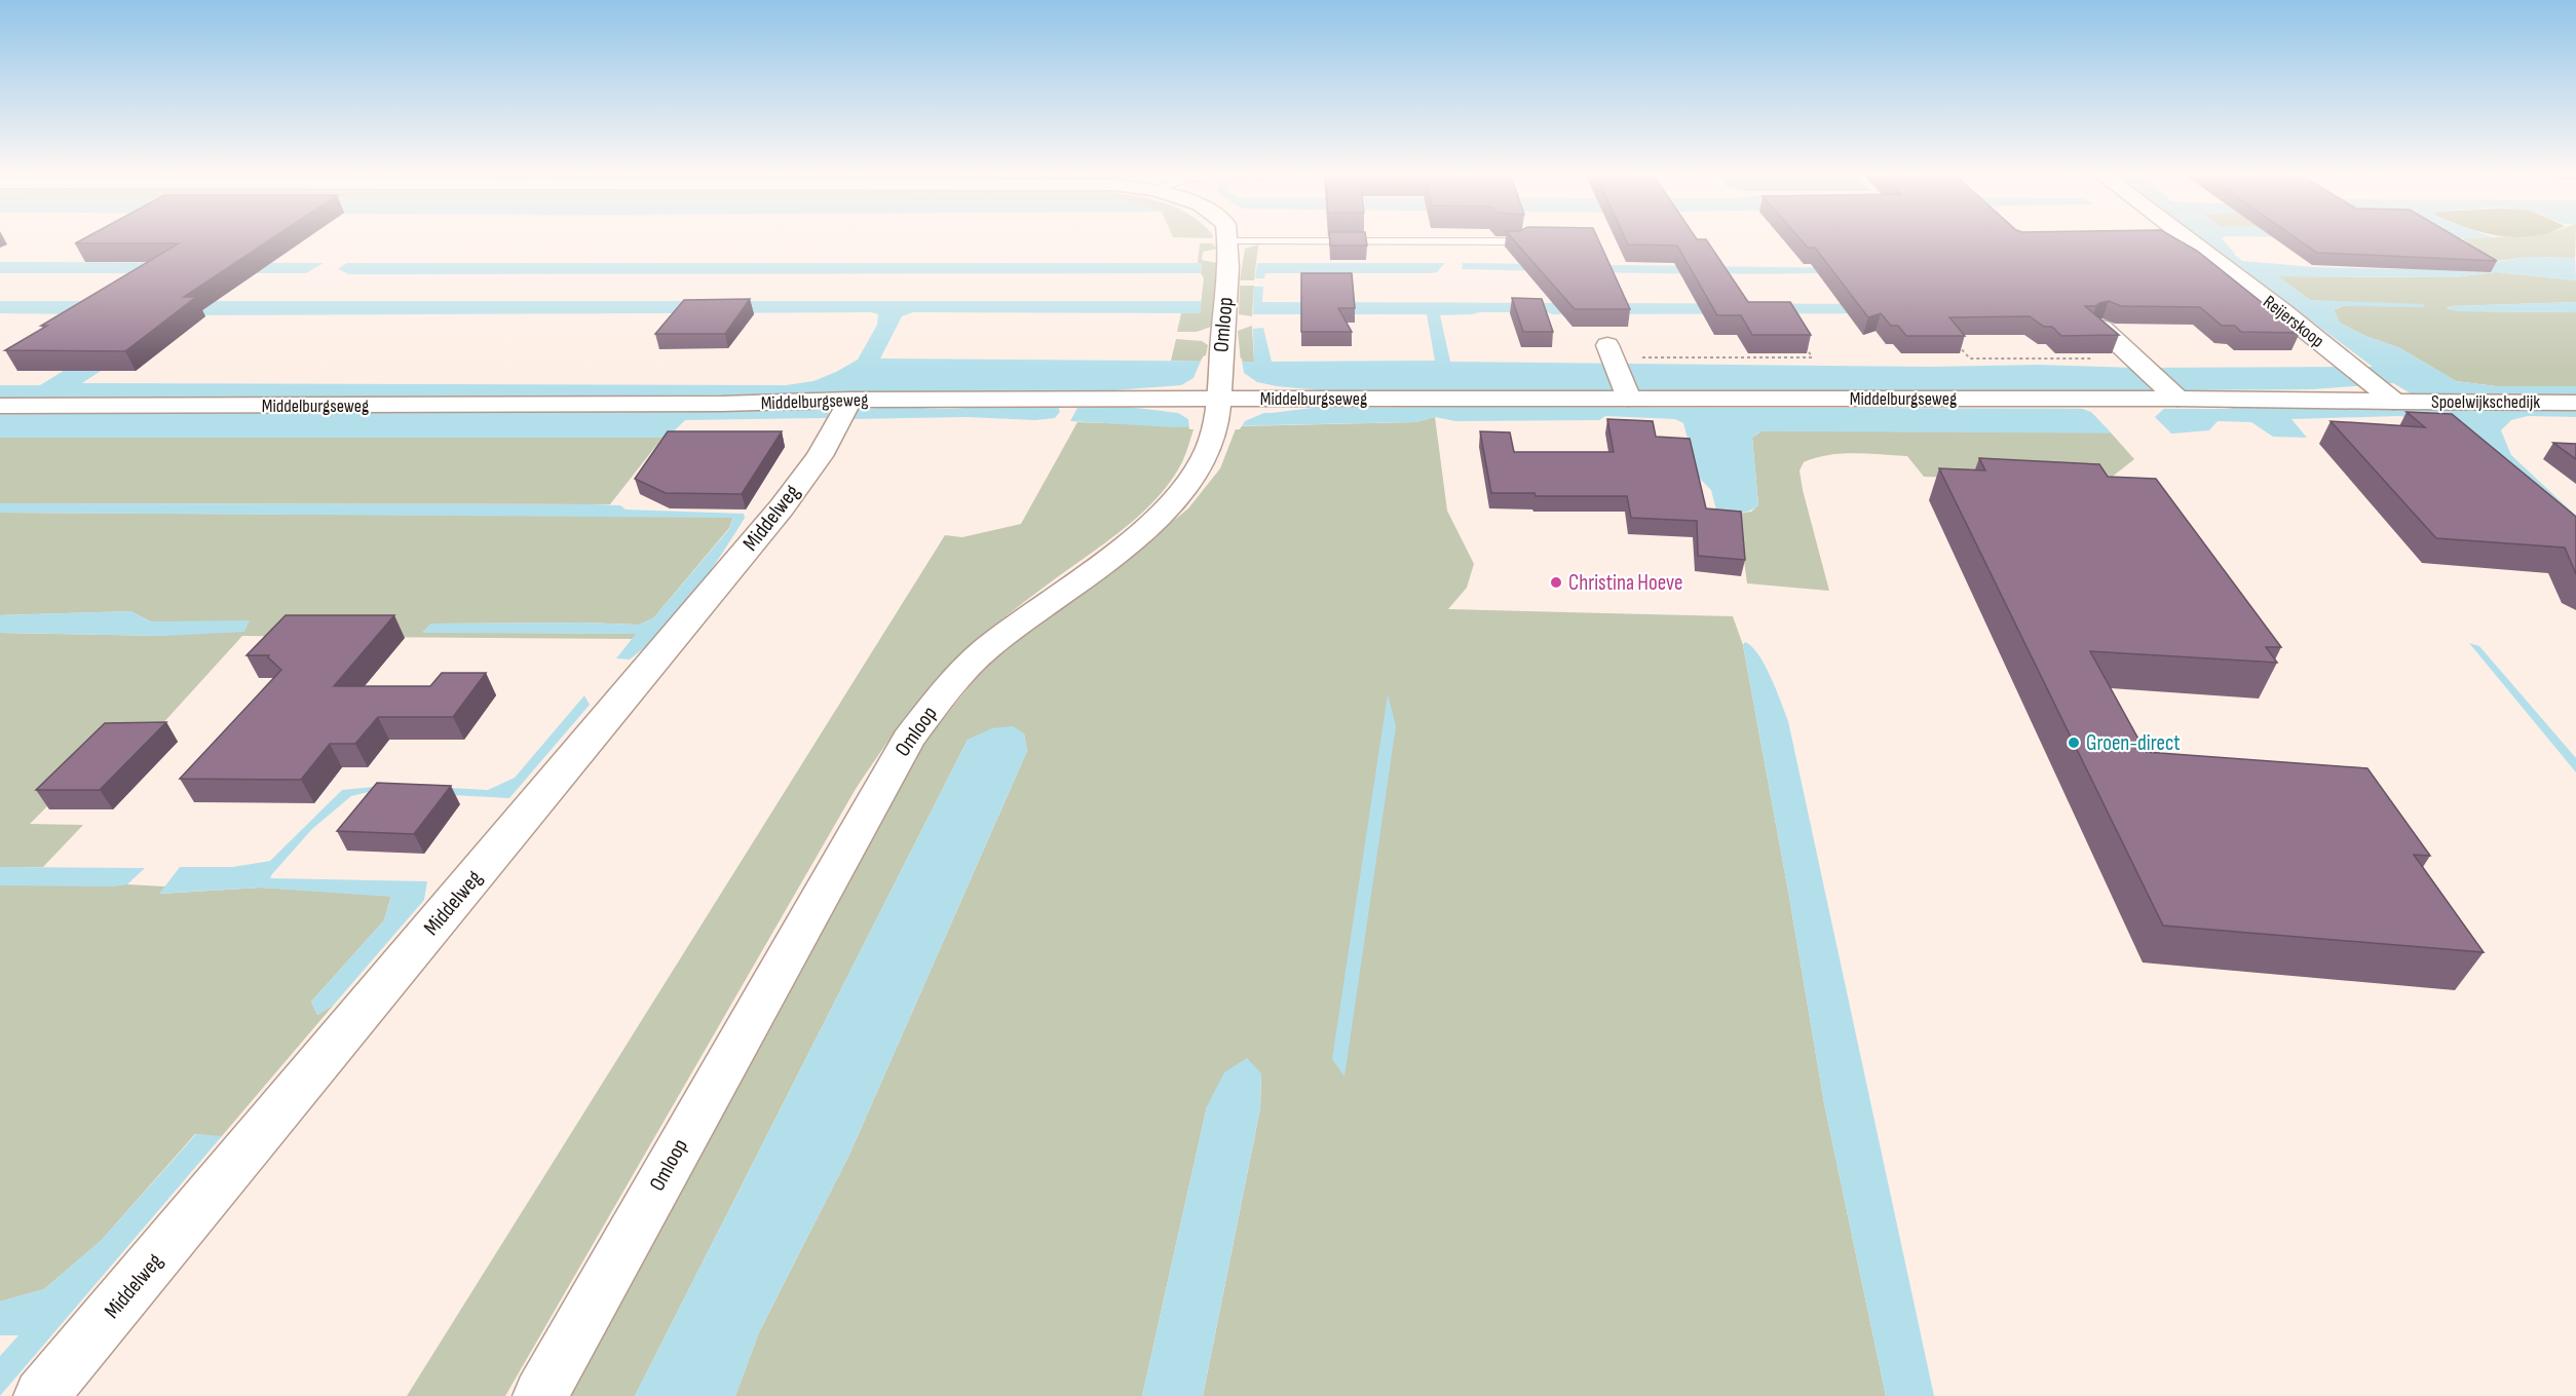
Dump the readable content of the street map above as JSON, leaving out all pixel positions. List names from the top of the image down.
{
  "streets": {
    "street": [
      "Reijerskoop",
      "Omloop",
      "Middelburgseweg",
      "Spoelwijkschedijk",
      "Middelweg"
    ]
  },
  "crossings": [
    ["Reijerskoop", "Middelburgseweg"],
    ["Reijerskoop", "Spoelwijkschedijk"],
    ["Omloop", "Middelburgseweg"],
    ["Middelburgseweg", "Spoelwijkschedijk"],
    ["Middelburgseweg", "Middelweg"]
  ],
  "places": ["Christina Hoeve", "Groen-direct"]
}
